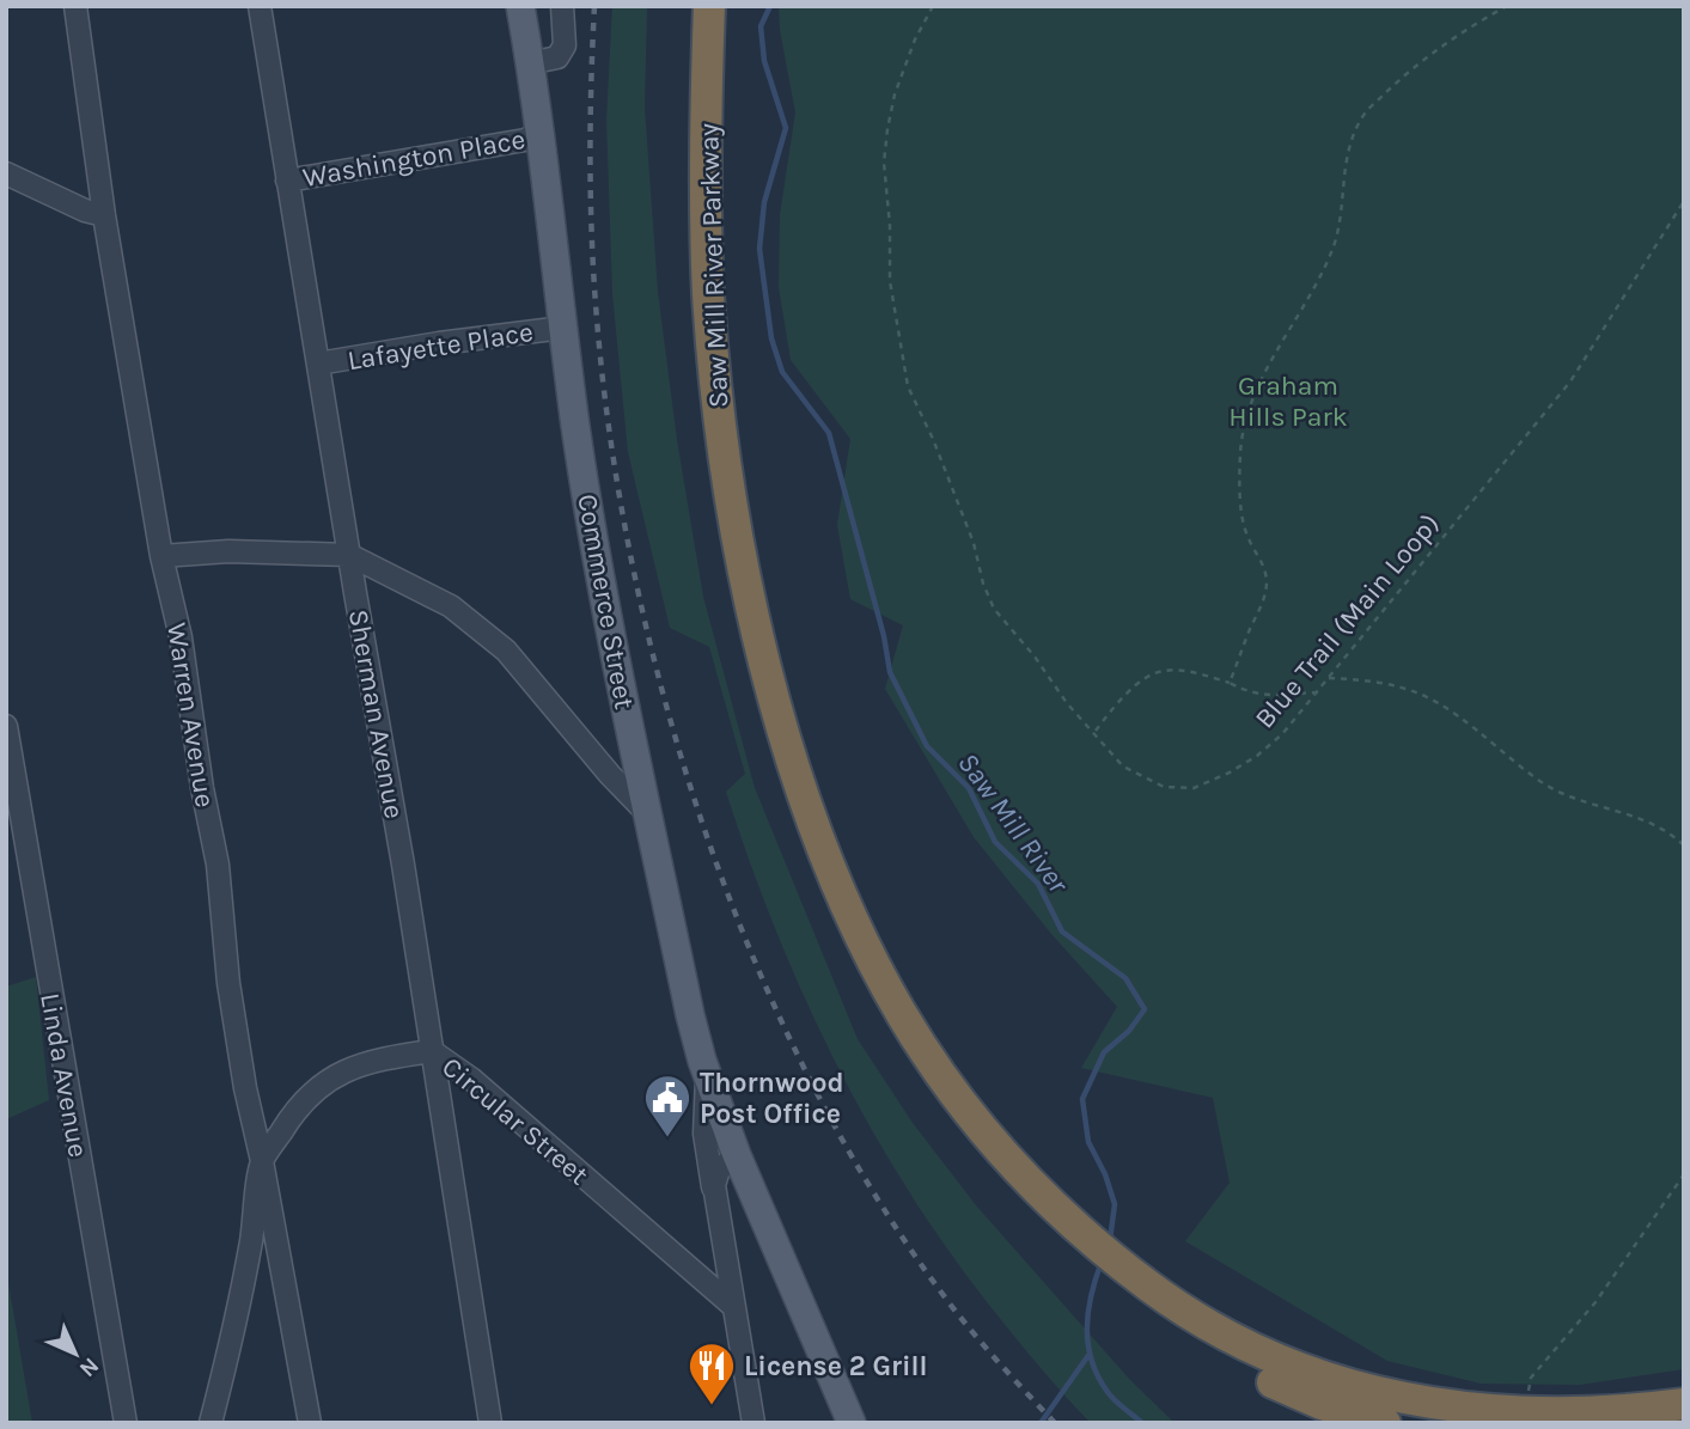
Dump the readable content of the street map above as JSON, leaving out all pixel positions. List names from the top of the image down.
{
  "streets": {
    "highway": ["Saw Mill River Parkway"],
    "main road": ["Commerce Street"],
    "street": [
      "Washington Place",
      "Lafayette Place",
      "Sherman Avenue",
      "Warren Avenue",
      "Linda Avenue",
      "Circular Street"
    ],
    "path": ["Blue Trail (Main Loop)"]
  },
  "crossings": [
    ["Washington Place", "Commerce Street"],
    ["Washington Place", "Sherman Avenue"],
    ["Lafayette Place", "Commerce Street"],
    ["Lafayette Place", "Sherman Avenue"],
    ["Commerce Street", "Circular Street"],
    ["Sherman Avenue", "Circular Street"],
    ["Warren Avenue", "Circular Street"]
  ],
  "water": ["Saw Mill River"],
  "parks": ["Graham Hills Park"],
  "places": {
    "public building": ["Thornwood Post Office"],
    "restaurant": ["License 2 Grill"]
  },
  "north": "bottom right"
}
